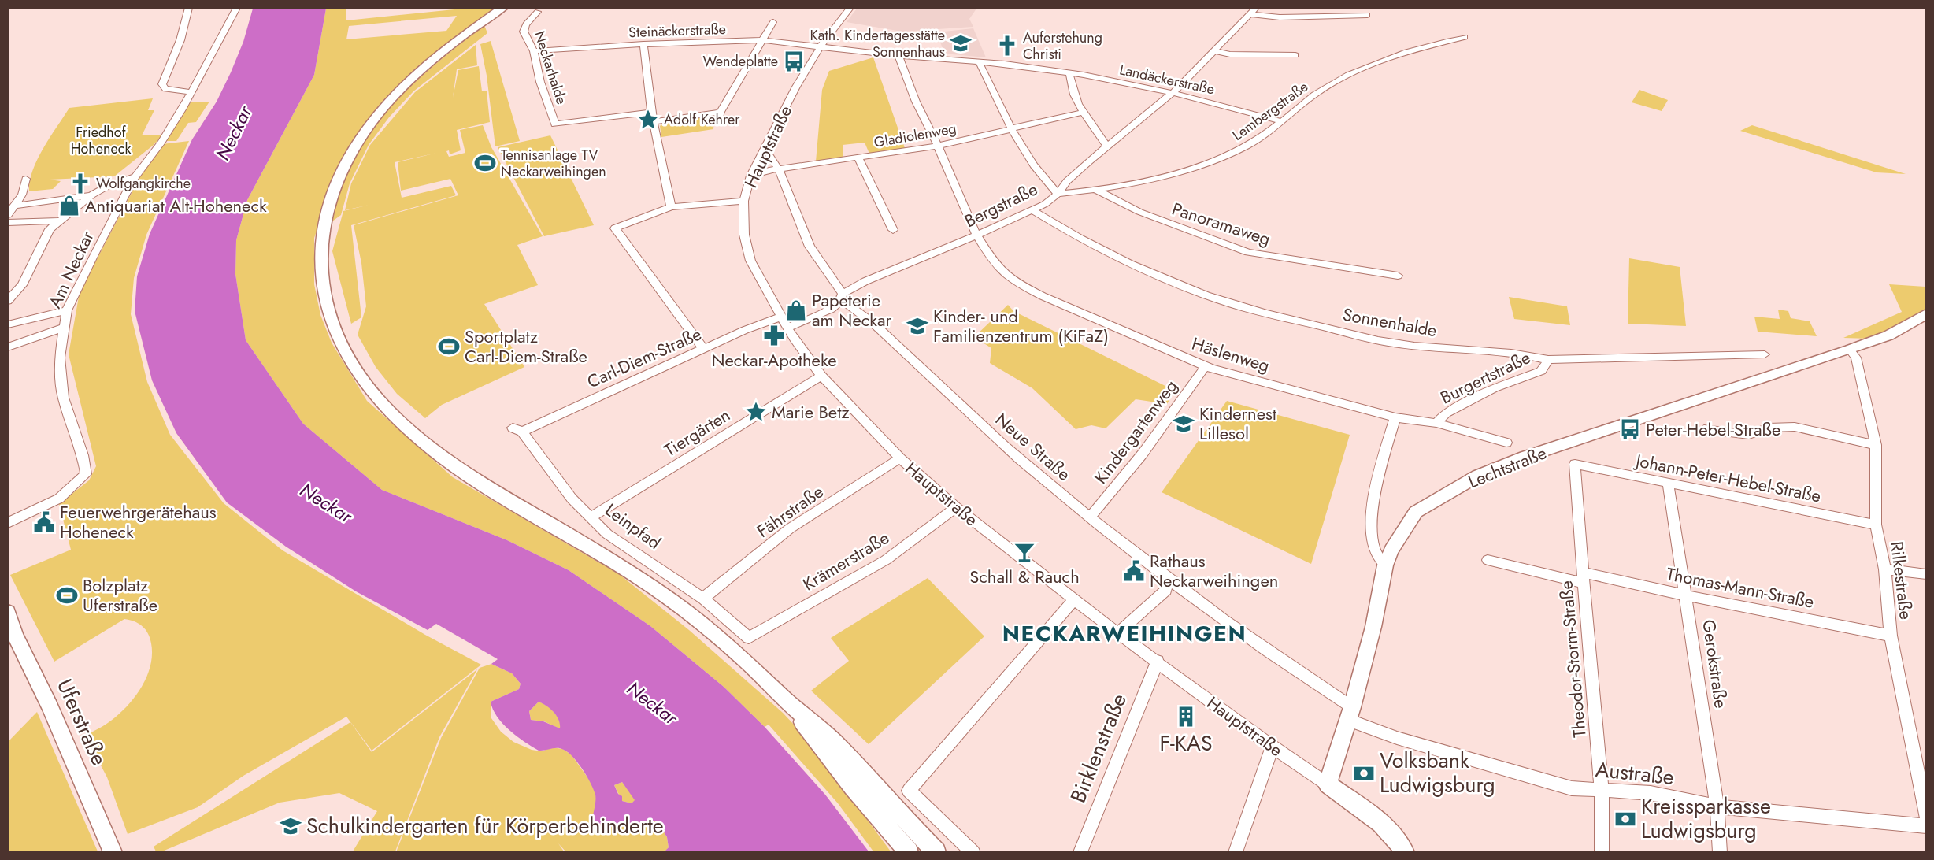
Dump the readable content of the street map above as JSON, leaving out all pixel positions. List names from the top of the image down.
{
  "streets": {
    "main road": ["Hauptstraße", "Lechtstraße", "Uferstraße"],
    "street": [
      "Steinäckerstraße",
      "Neckarhalde",
      "Landäckerstraße",
      "Lembergstraße",
      "Gladiolenweg",
      "Bergstraße",
      "Panoramaweg",
      "Am Neckar",
      "Sonnenhalde",
      "Häslenweg",
      "Carl-Diem-Straße",
      "Burgertstraße",
      "Kindergartenweg",
      "Tiergärten",
      "Neue Straße",
      "Johann-Peter-Hebel-Straße",
      "Fährstraße",
      "Leinpfad",
      "Krämerstraße",
      "Rilkestraße",
      "Thomas-Mann-Straße",
      "Theodor-Storm-Straße",
      "Gerokstraße",
      "Birklenstraße",
      "Austraße"
    ]
  },
  "crossings": [
    ["Steinäckerstraße", "Neckarhalde"],
    ["Steinäckerstraße", "Landäckerstraße"],
    ["Steinäckerstraße", "Hauptstraße"],
    ["Landäckerstraße", "Lembergstraße"],
    ["Landäckerstraße", "Hauptstraße"],
    ["Landäckerstraße", "Bergstraße"],
    ["Landäckerstraße", "Häslenweg"],
    ["Lembergstraße", "Bergstraße"],
    ["Lembergstraße", "Panoramaweg"],
    ["Gladiolenweg", "Hauptstraße"],
    ["Gladiolenweg", "Häslenweg"],
    ["Gladiolenweg", "Neue Straße"],
    ["Hauptstraße", "Bergstraße"],
    ["Hauptstraße", "Carl-Diem-Straße"],
    ["Hauptstraße", "Tiergärten"],
    ["Hauptstraße", "Neue Straße"],
    ["Hauptstraße", "Lechtstraße"],
    ["Hauptstraße", "Fährstraße"],
    ["Hauptstraße", "Krämerstraße"],
    ["Hauptstraße", "Birklenstraße"],
    ["Bergstraße", "Sonnenhalde"],
    ["Bergstraße", "Häslenweg"],
    ["Bergstraße", "Neue Straße"],
    ["Sonnenhalde", "Burgertstraße"],
    ["Häslenweg", "Burgertstraße"],
    ["Häslenweg", "Kindergartenweg"],
    ["Carl-Diem-Straße", "Leinpfad"],
    ["Kindergartenweg", "Neue Straße"],
    ["Tiergärten", "Leinpfad"],
    ["Neue Straße", "Lechtstraße"],
    ["Neue Straße", "Austraße"],
    ["Lechtstraße", "Rilkestraße"],
    ["Lechtstraße", "Austraße"],
    ["Johann-Peter-Hebel-Straße", "Rilkestraße"],
    ["Johann-Peter-Hebel-Straße", "Theodor-Storm-Straße"],
    ["Johann-Peter-Hebel-Straße", "Gerokstraße"],
    ["Fährstraße", "Leinpfad"],
    ["Leinpfad", "Krämerstraße"],
    ["Rilkestraße", "Thomas-Mann-Straße"],
    ["Thomas-Mann-Straße", "Theodor-Storm-Straße"],
    ["Thomas-Mann-Straße", "Gerokstraße"],
    ["Theodor-Storm-Straße", "Austraße"],
    ["Gerokstraße", "Austraße"]
  ],
  "districts": ["NECKARWEIHINGEN"],
  "water": ["Neckar"],
  "parks": ["Friedhof Hoheneck"],
  "places": {
    "school or university": [
      "Kath. Kindertagesstätte Sonnenhaus",
      "Kinder- und Familienzentrum (KiFaZ)",
      "Kindernest Lillesol",
      "Schulkindergarten für Körperbehinderte"
    ],
    "church": ["Auferstehung Christi", "Wolfgangkirche"],
    "bus stop": ["Wendeplatte", "Peter-Hebel-Straße"],
    "place": ["Adolf Kehrer", "Marie Betz"],
    "sports": ["Tennisanlage TV Neckarweihingen", "Sportplatz Carl-Diem-Straße", "Bolzplatz Uferstraße"],
    "shop": ["Antiquariat Alt-Hoheneck", "Papeterie am Neckar"],
    "pharmacy": ["Neckar-Apotheke"],
    "public building": ["Feuerwehrgerätehaus Hoheneck", "Rathaus Neckarweihingen"],
    "bar": ["Schall & Rauch"],
    "building": ["F-KAS"],
    "bank": ["Volksbank Ludwigsburg", "Kreissparkasse Ludwigsburg"]
  }
}
